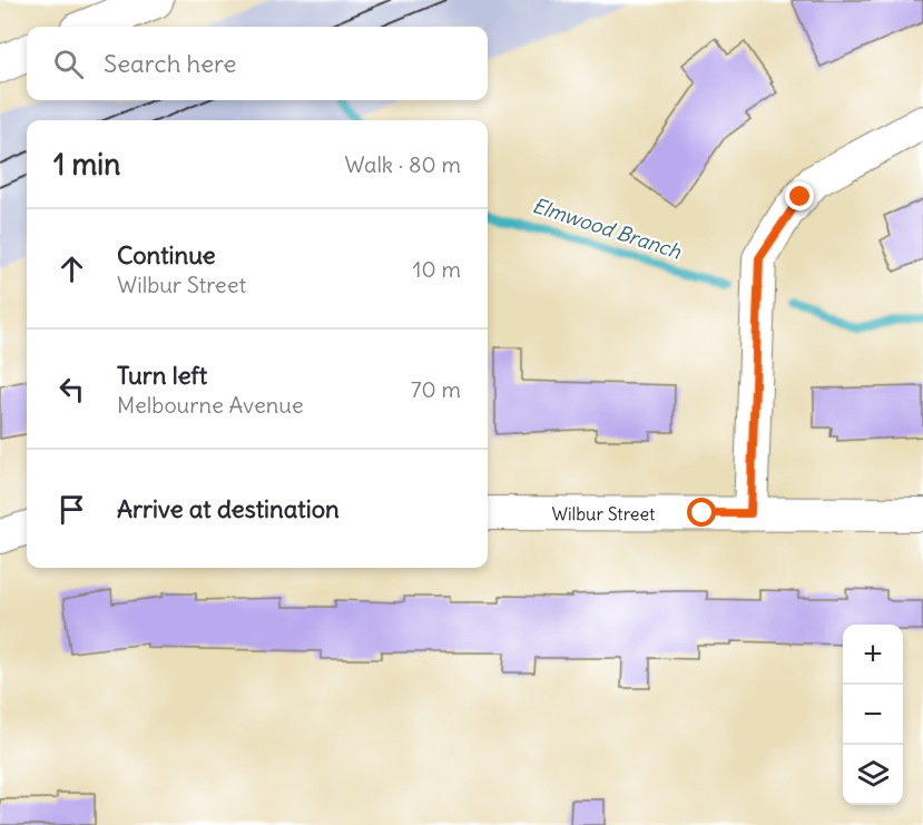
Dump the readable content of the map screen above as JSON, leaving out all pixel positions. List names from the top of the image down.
{
  "streets": {
    "street": ["Wilbur Street"]
  },
  "water": ["Elmwood Branch"],
  "page": {
    "search": "Search here",
    "heading": ["1 min", "Walk · 80 m"],
    "list": [
      ["Continue", "Wilbur Street", "10 m"],
      ["Turn left", "Melbourne Avenue", "70 m"],
      "Arrive at destination"
    ],
    "map_buttons": ["+", "−"]
  }
}
